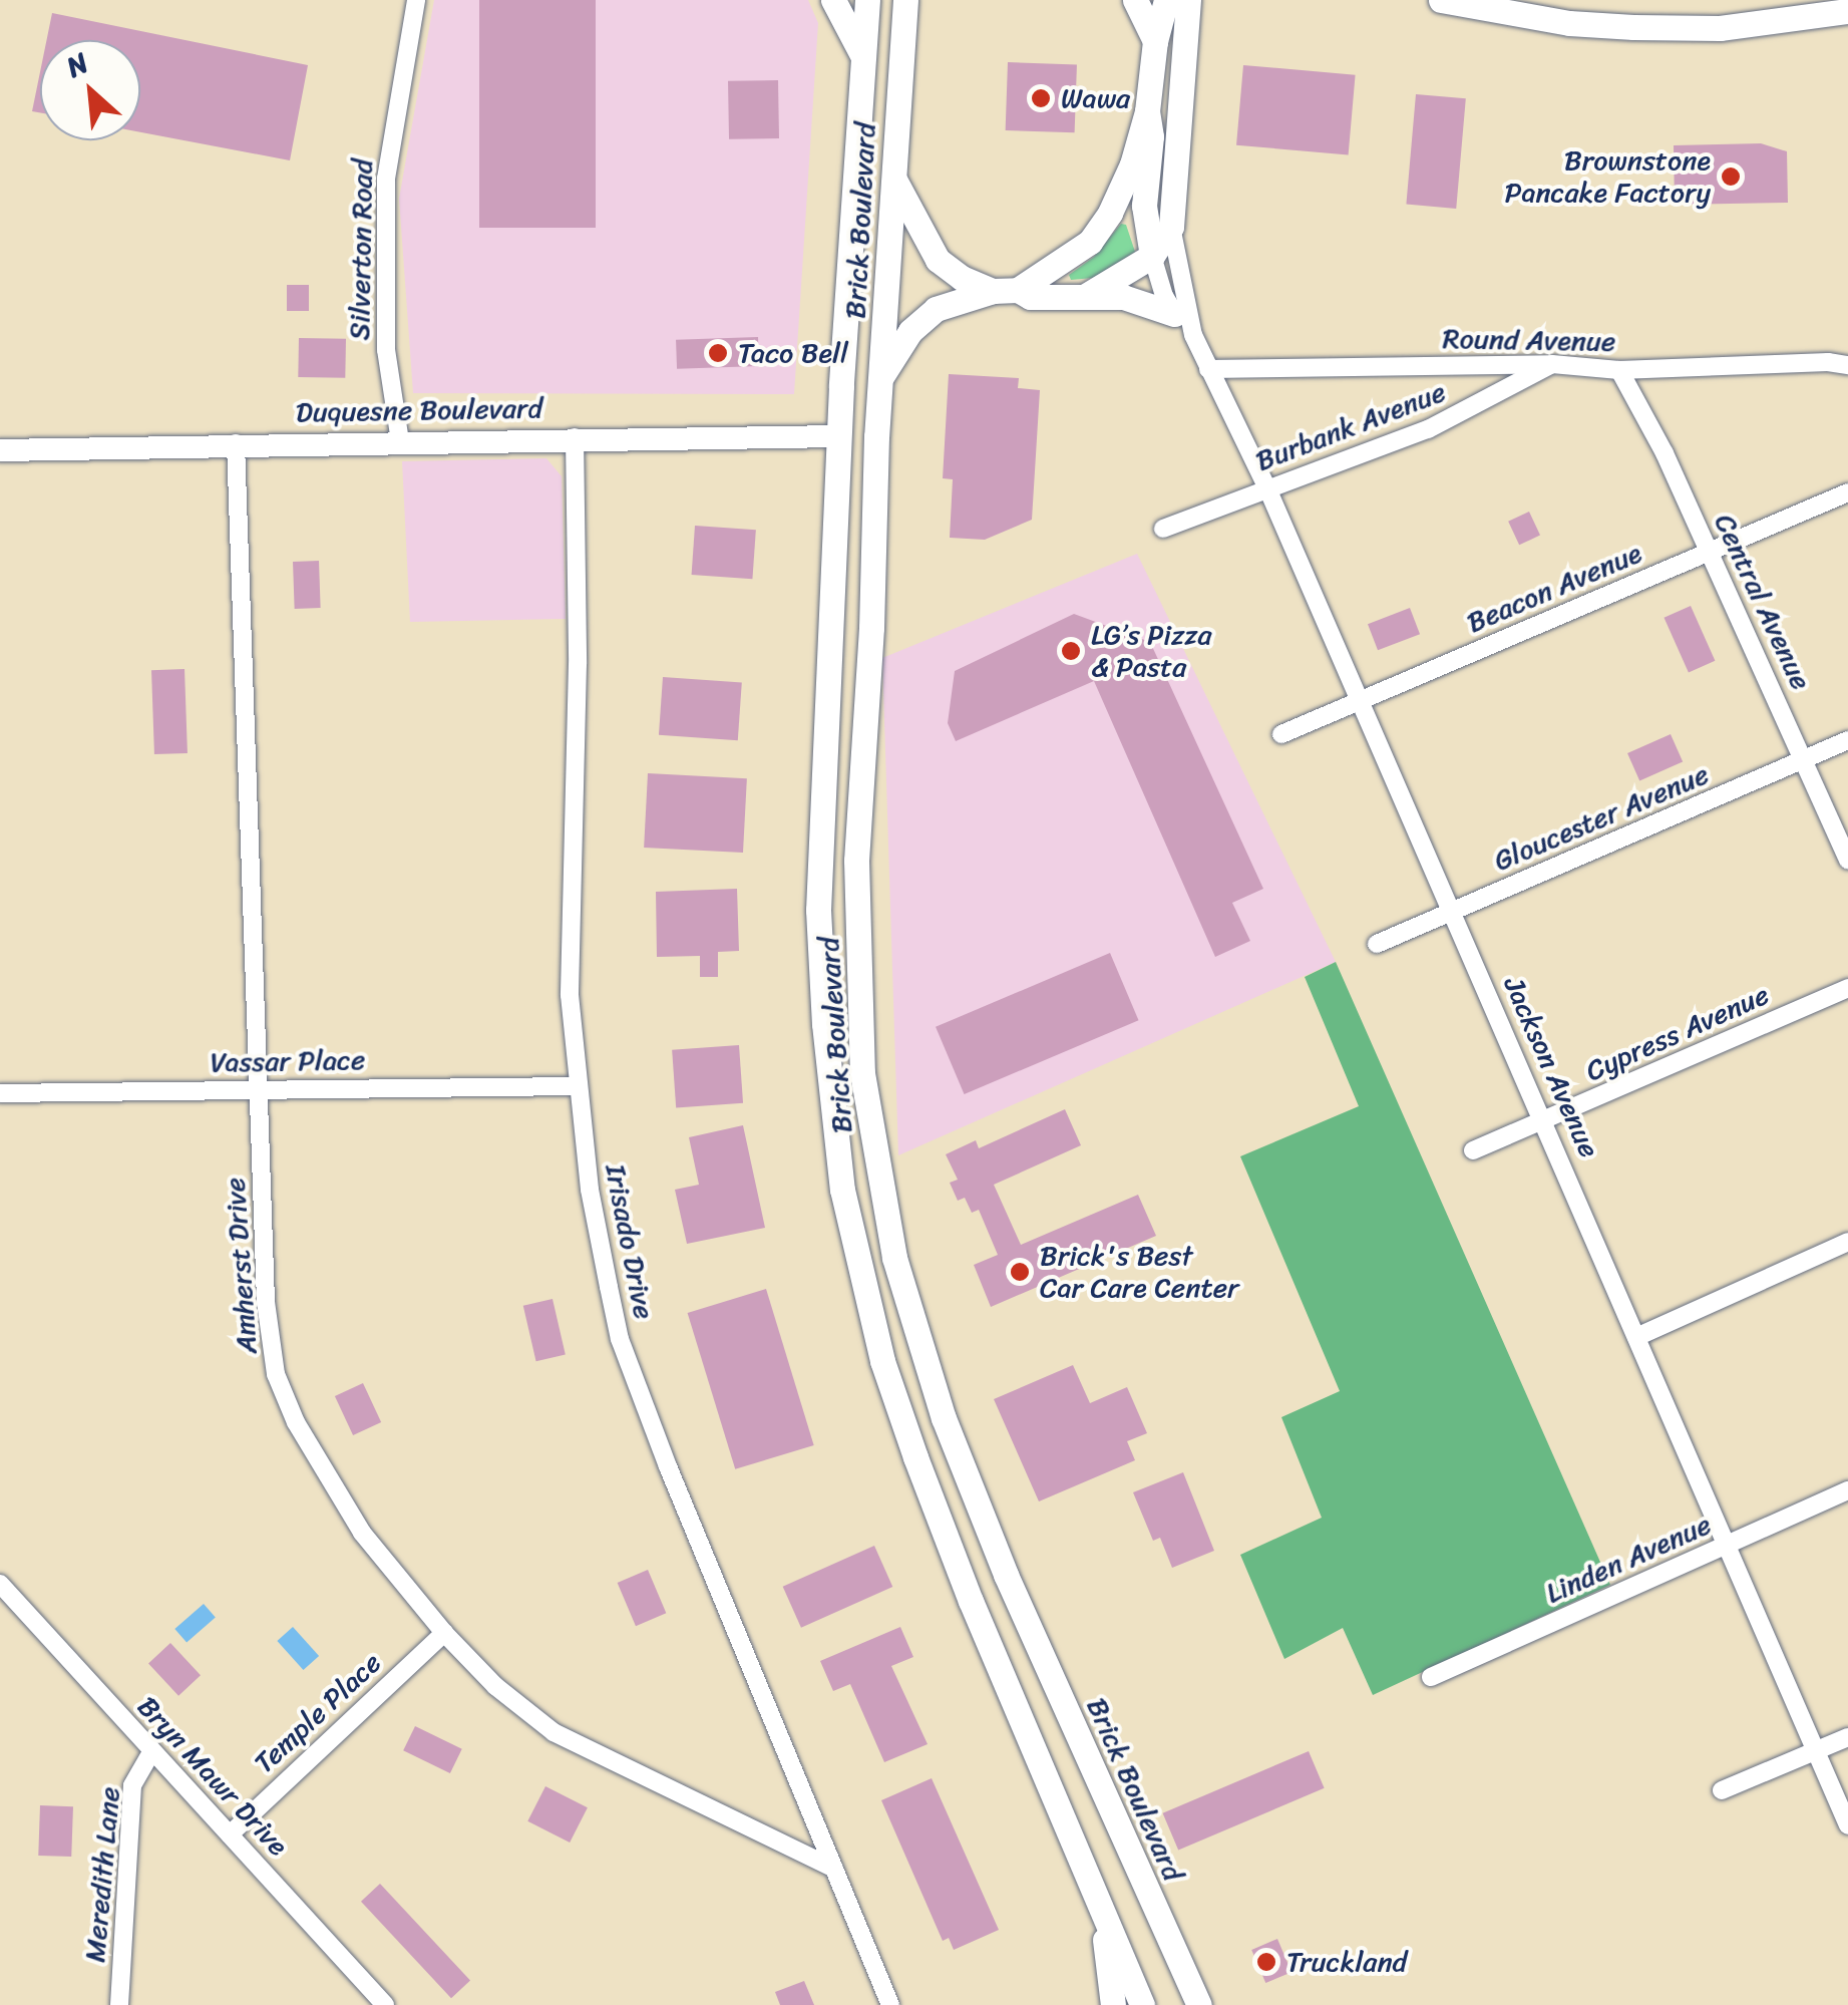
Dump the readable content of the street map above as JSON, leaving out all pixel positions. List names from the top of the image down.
{
  "streets": {
    "main road": ["Brick Boulevard", "Jackson Avenue"],
    "street": [
      "Silverton Road",
      "Round Avenue",
      "Duquesne Boulevard",
      "Burbank Avenue",
      "Beacon Avenue",
      "Central Avenue",
      "Gloucester Avenue",
      "Cypress Avenue",
      "Vassar Place",
      "Irisado Drive",
      "Amherst Drive",
      "Linden Avenue",
      "Temple Place",
      "Bryn Mawr Drive",
      "Meredith Lane"
    ]
  },
  "crossings": [
    ["Brick Boulevard", "Duquesne Boulevard"],
    ["Silverton Road", "Duquesne Boulevard"],
    ["Round Avenue", "Burbank Avenue"],
    ["Round Avenue", "Central Avenue"],
    ["Round Avenue", "Jackson Avenue"],
    ["Duquesne Boulevard", "Irisado Drive"],
    ["Duquesne Boulevard", "Amherst Drive"],
    ["Burbank Avenue", "Jackson Avenue"],
    ["Beacon Avenue", "Central Avenue"],
    ["Beacon Avenue", "Jackson Avenue"],
    ["Central Avenue", "Gloucester Avenue"],
    ["Gloucester Avenue", "Jackson Avenue"],
    ["Cypress Avenue", "Jackson Avenue"],
    ["Vassar Place", "Irisado Drive"],
    ["Vassar Place", "Amherst Drive"],
    ["Jackson Avenue", "Linden Avenue"],
    ["Irisado Drive", "Amherst Drive"],
    ["Amherst Drive", "Temple Place"],
    ["Temple Place", "Bryn Mawr Drive"],
    ["Bryn Mawr Drive", "Meredith Lane"]
  ],
  "places": [
    "Wawa",
    "Brownstone Pancake Factory",
    "Taco Bell",
    "LG’s Pizza & Pasta",
    "Brick's Best Car Care Center",
    "Truckland"
  ],
  "north": "top left"
}
